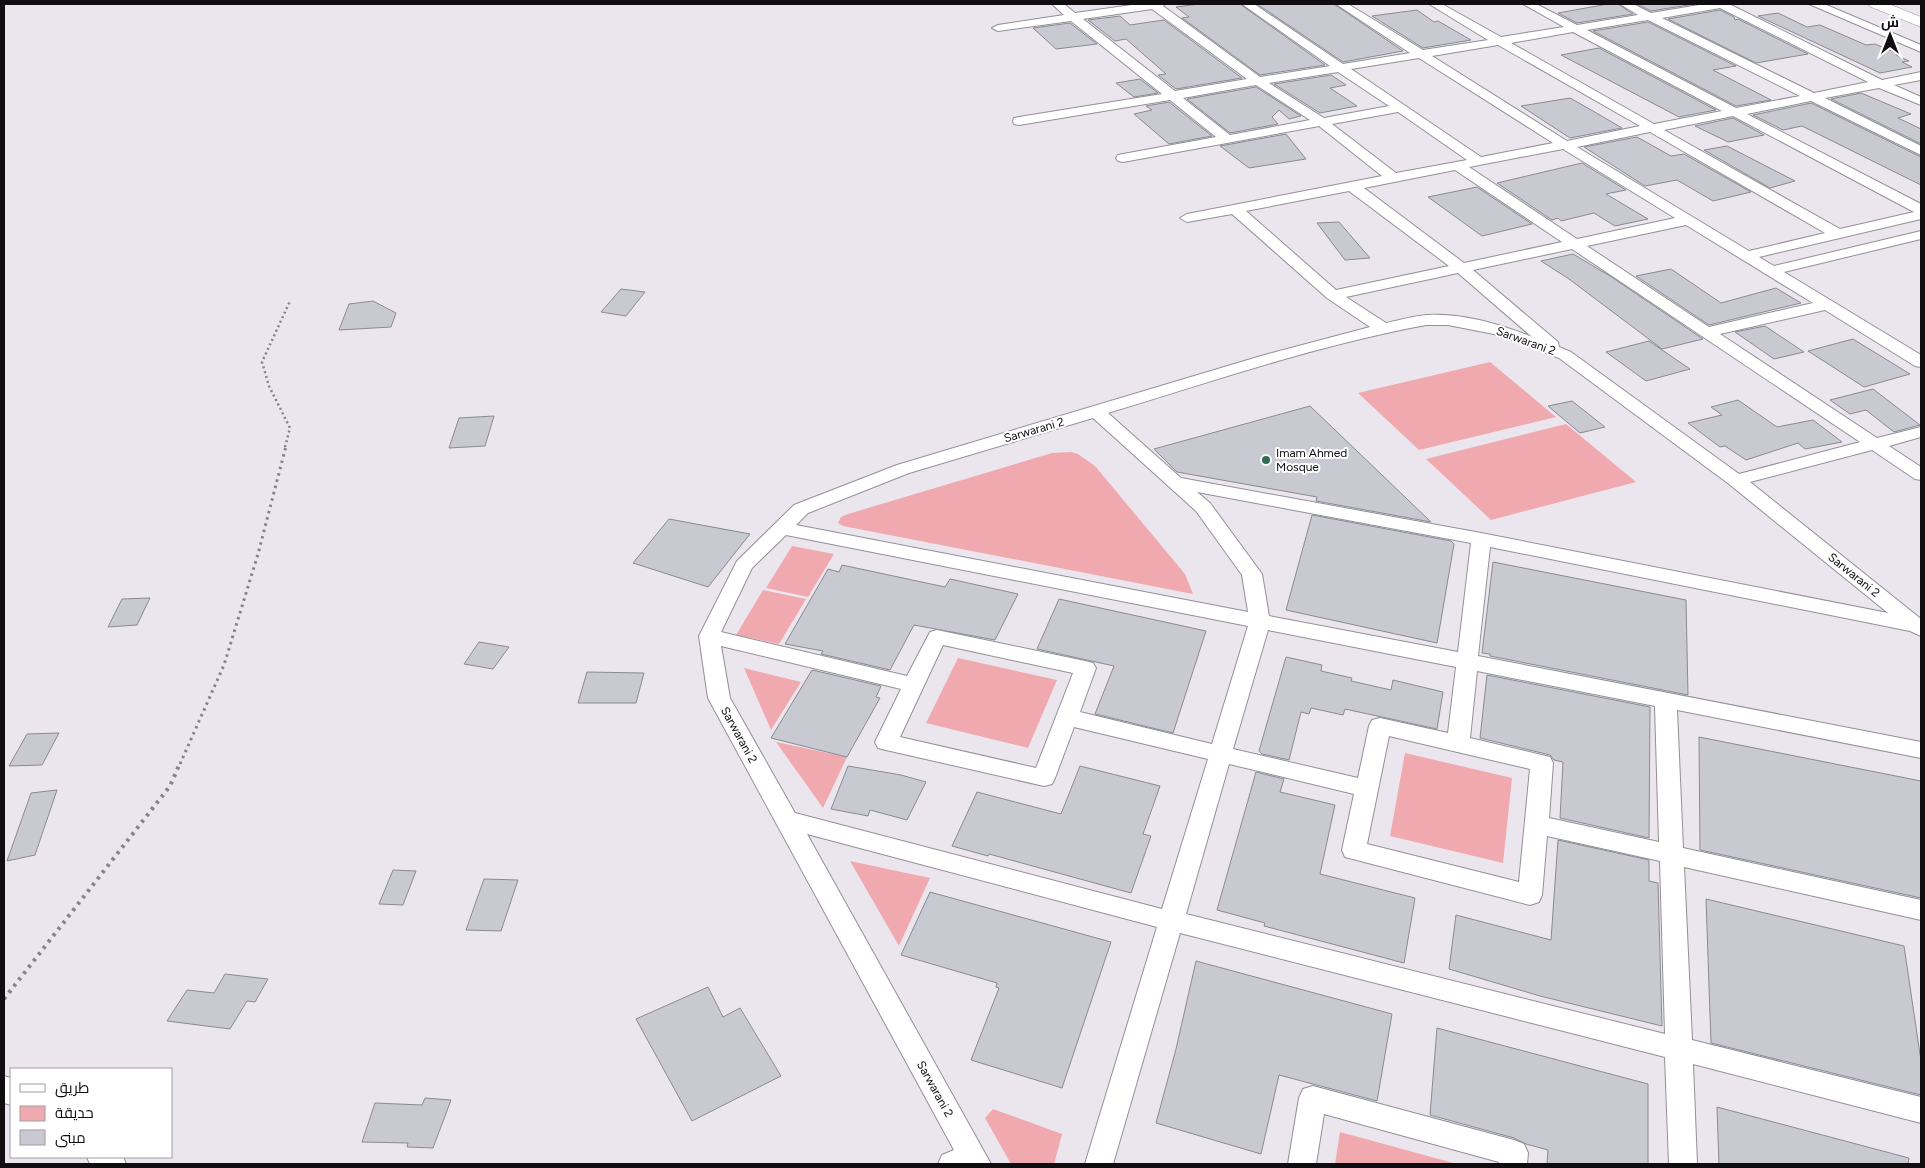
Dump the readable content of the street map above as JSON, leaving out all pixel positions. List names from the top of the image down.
{
  "streets": {
    "street": ["Sarwarani 2"]
  },
  "places": ["Imam Ahmed Mosque"],
  "legend": ["طريق", "حديقة", "مبنى"],
  "north": "top"
}
